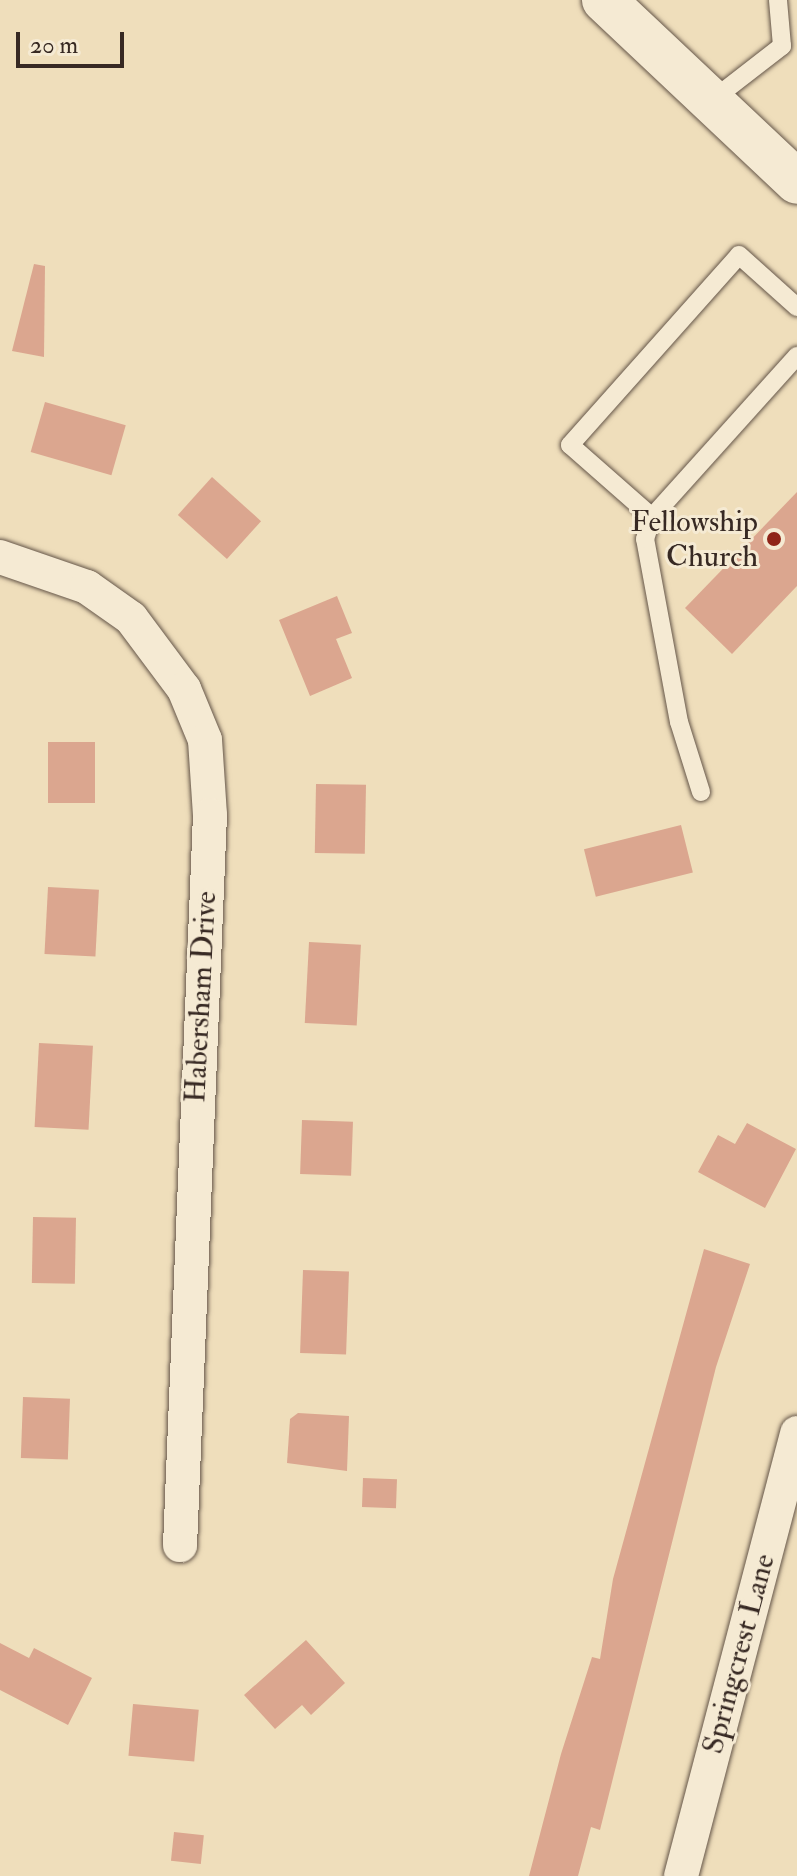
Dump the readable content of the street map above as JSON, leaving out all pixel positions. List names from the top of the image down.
{
  "streets": {
    "street": ["Habersham Drive", "Springcrest Lane"]
  },
  "places": ["Fellowship Church"],
  "scale_bar": "20 m"
}
